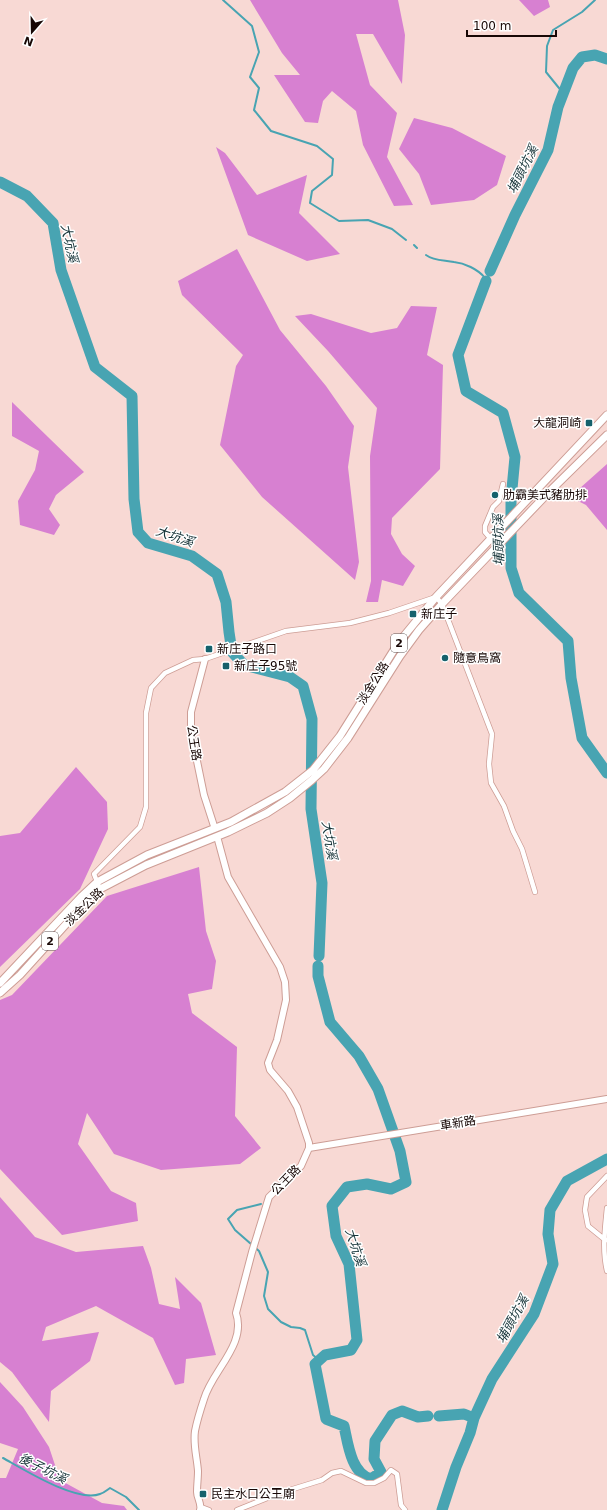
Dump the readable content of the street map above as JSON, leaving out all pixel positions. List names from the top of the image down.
{
  "streets": {
    "main road": ["2", "淡金公路"],
    "street": ["公王路", "車新路"]
  },
  "crossings": [
    ["2", "淡金公路"],
    ["公王路", "車新路"]
  ],
  "water": ["埔頭坑溪", "大坑溪", "後子坑溪"],
  "places": {
    "transit": [
      "大龍洞崎",
      "新庄子",
      "新庄子路口",
      "新庄子95號",
      "民主水口公王廟"
    ],
    "other": ["肋霸美式豬肋排", "隨意鳥窩"]
  },
  "scale_bar": "100 m",
  "north": "bottom"
}
